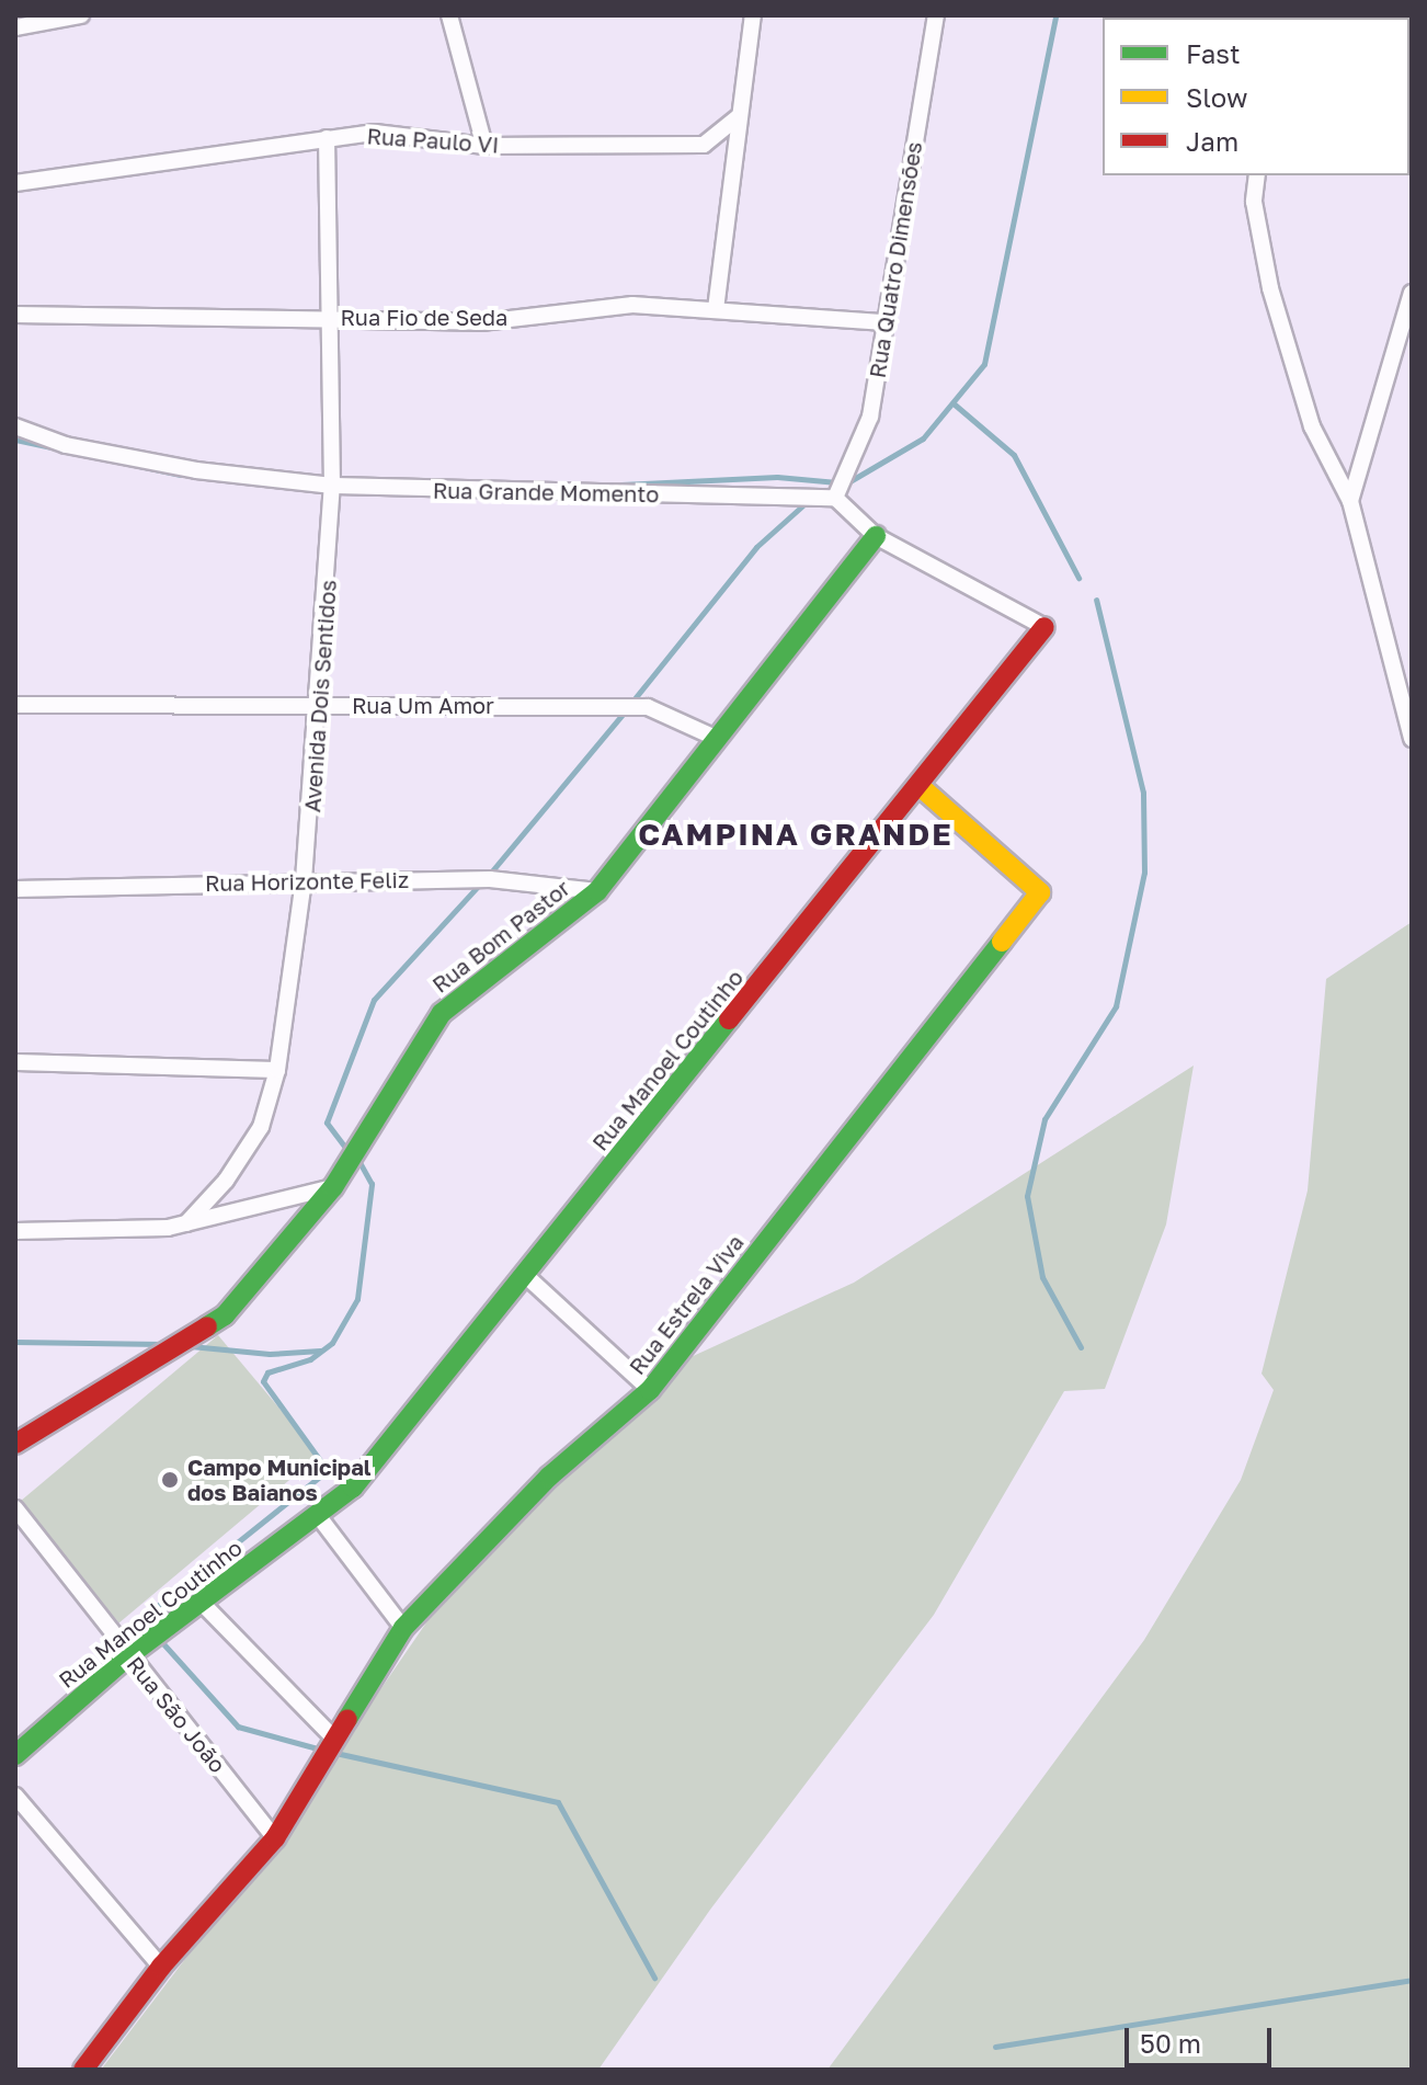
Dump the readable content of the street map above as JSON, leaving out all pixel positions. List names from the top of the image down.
{
  "streets": {
    "street": [
      "Rua Paulo VI",
      "Rua Quatro Dimensões",
      "Rua Fio de Seda",
      "Rua Grande Momento",
      "Avenida Dois Sentidos",
      "Rua Um Amor",
      "Rua Horizonte Feliz",
      "Rua Bom Pastor",
      "Rua Manoel Coutinho",
      "Rua Estrela Viva",
      "Rua São João"
    ]
  },
  "crossings": [
    ["Rua Paulo VI", "Avenida Dois Sentidos"],
    ["Rua Quatro Dimensões", "Rua Fio de Seda"],
    ["Rua Quatro Dimensões", "Rua Grande Momento"],
    ["Rua Fio de Seda", "Avenida Dois Sentidos"],
    ["Rua Grande Momento", "Avenida Dois Sentidos"],
    ["Avenida Dois Sentidos", "Rua Um Amor"],
    ["Avenida Dois Sentidos", "Rua Horizonte Feliz"],
    ["Rua Um Amor", "Rua Bom Pastor"],
    ["Rua Horizonte Feliz", "Rua Bom Pastor"],
    ["Rua Manoel Coutinho", "Rua Estrela Viva"],
    ["Rua Manoel Coutinho", "Rua São João"],
    ["Rua Estrela Viva", "Rua São João"]
  ],
  "districts": ["CAMPINA GRANDE"],
  "places": ["Campo Municipal dos Baianos"],
  "legend": ["Fast", "Slow", "Jam"],
  "scale_bar": "50 m"
}
